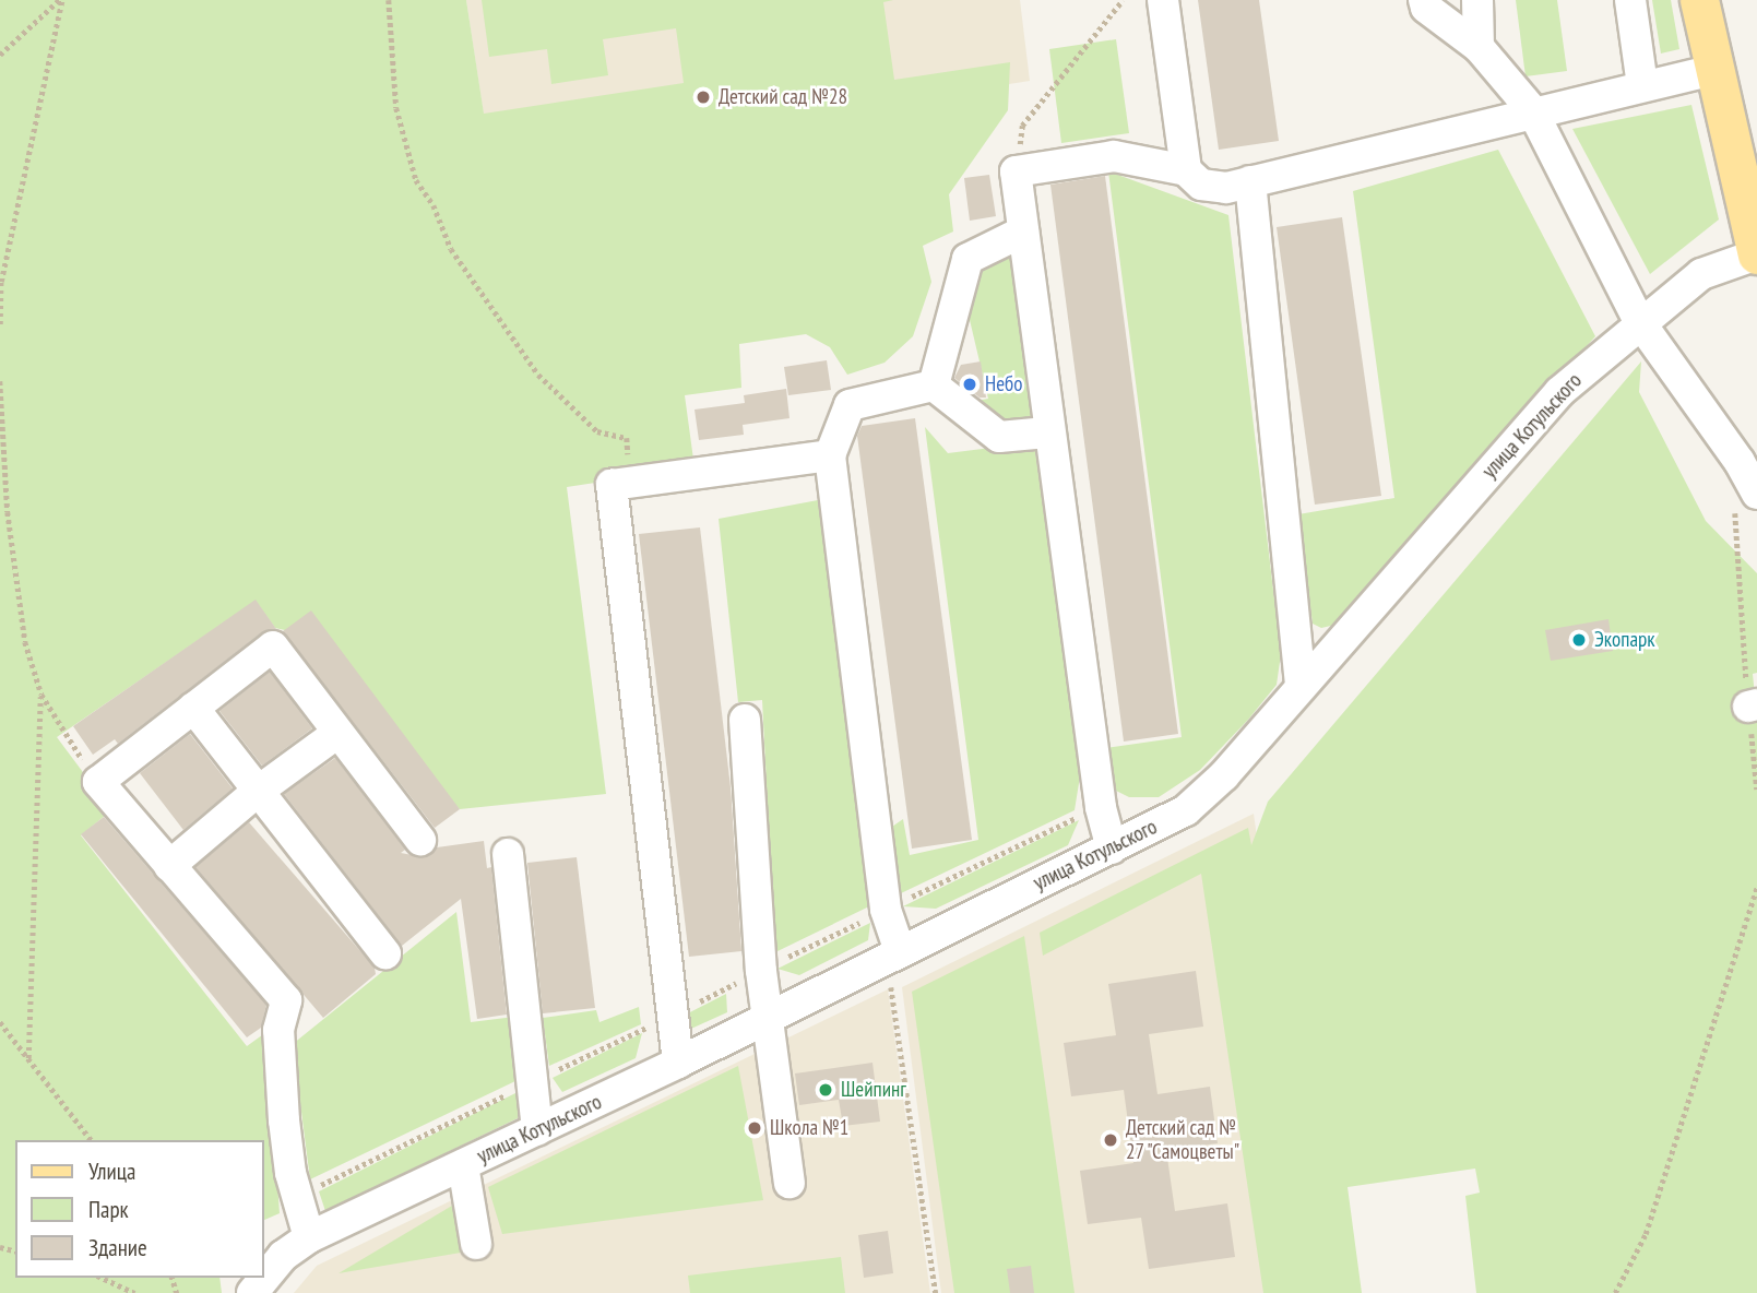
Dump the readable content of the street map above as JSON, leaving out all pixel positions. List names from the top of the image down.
{
  "streets": {
    "street": ["улица Котульского"]
  },
  "places": [
    "Детский сад №28",
    "Небо",
    "Экопарк",
    "Шейпинг",
    "Школа №1",
    "Детский сад № 27 \"Самоцветы\""
  ],
  "legend": ["Улица", "Парк", "Здание"]
}
